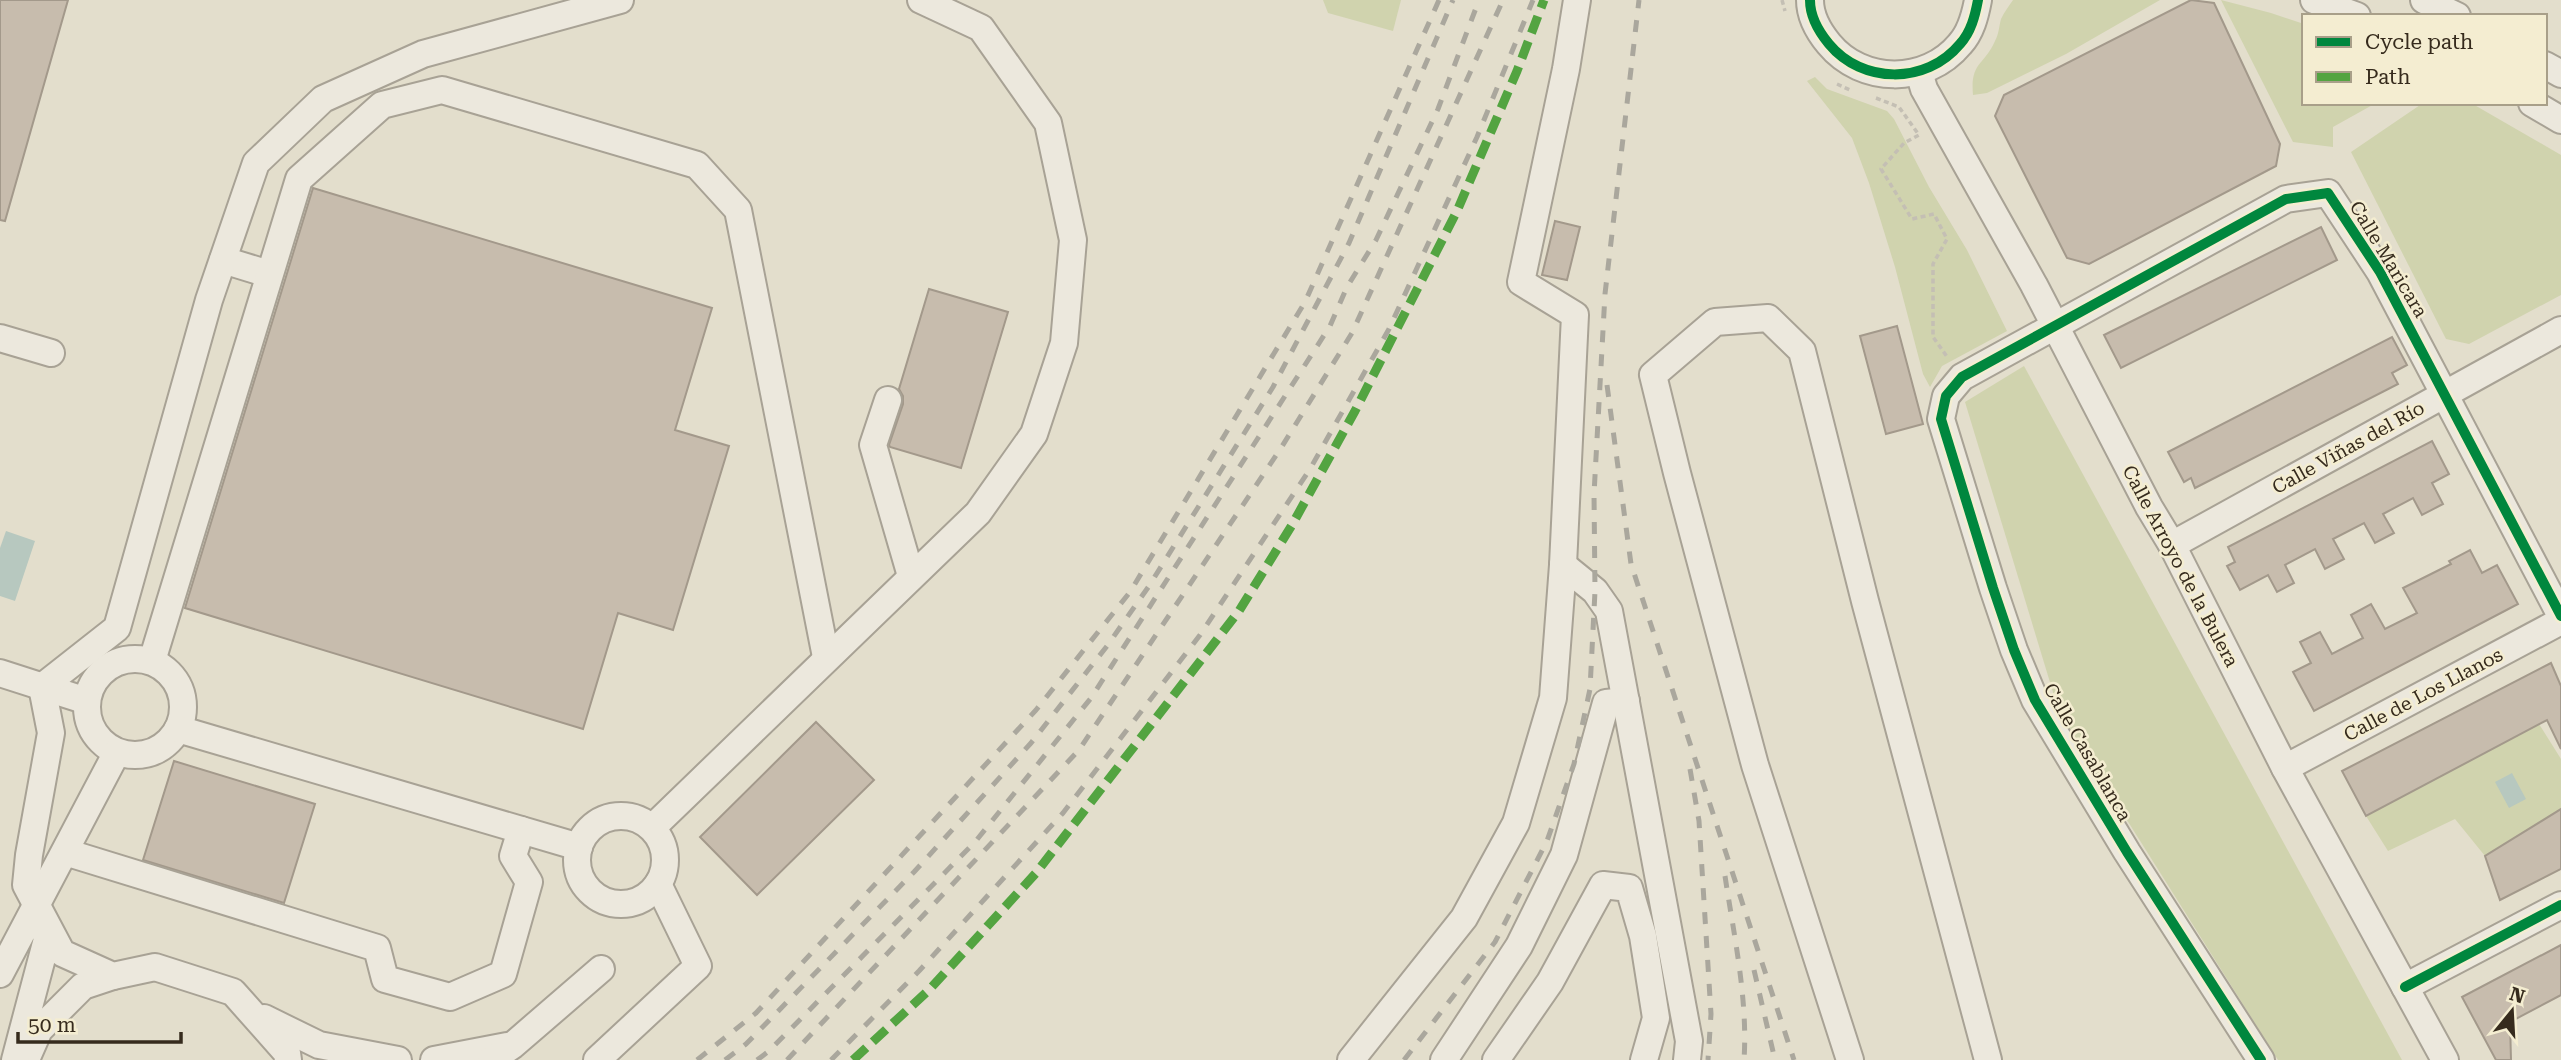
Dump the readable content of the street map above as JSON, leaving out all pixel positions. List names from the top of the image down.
{
  "streets": {
    "street": [
      "Calle Maricara",
      "Calle Viñas del Río",
      "Calle Arroyo de la Bulera",
      "Calle de Los Llanos",
      "Calle Casablanca"
    ]
  },
  "crossings": [
    ["Calle Maricara", "Calle Viñas del Río"],
    ["Calle Maricara", "Calle Arroyo de la Bulera"],
    ["Calle Maricara", "Calle de Los Llanos"],
    ["Calle Maricara", "Calle Casablanca"],
    ["Calle Viñas del Río", "Calle Arroyo de la Bulera"],
    ["Calle Arroyo de la Bulera", "Calle de Los Llanos"],
    ["Calle Arroyo de la Bulera", "Calle Casablanca"]
  ],
  "legend": ["Cycle path", "Path"],
  "scale_bar": "50 m",
  "north": "top"
}
